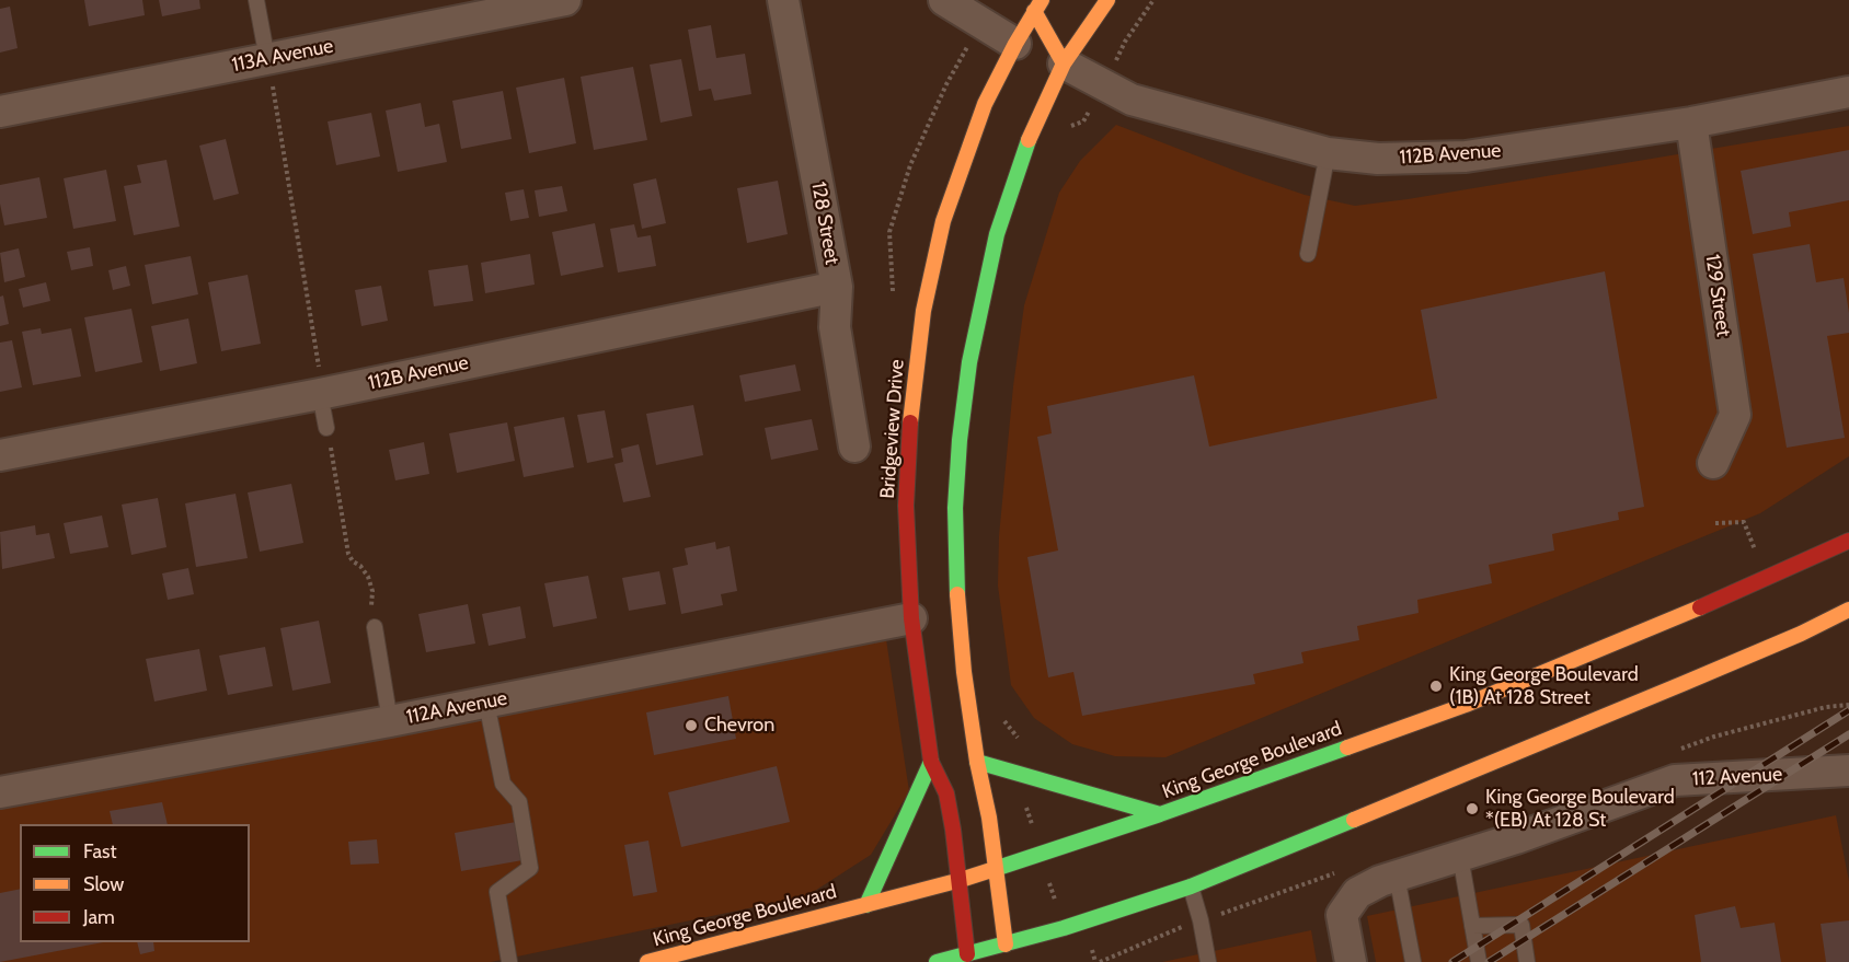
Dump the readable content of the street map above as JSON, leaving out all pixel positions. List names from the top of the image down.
{
  "streets": {
    "main road": ["Bridgeview Drive", "King George Boulevard"],
    "street": [
      "113A Avenue",
      "112B Avenue",
      "128 Street",
      "129 Street",
      "112A Avenue",
      "112 Avenue"
    ]
  },
  "crossings": [
    ["112B Avenue", "128 Street"],
    ["112B Avenue", "129 Street"],
    ["Bridgeview Drive", "112A Avenue"],
    ["Bridgeview Drive", "King George Boulevard"]
  ],
  "places": ["King George Boulevard (1B) At 128 Street", "Chevron", "King George Boulevard *(EB) At 128 St"],
  "legend": ["Fast", "Slow", "Jam"]
}
